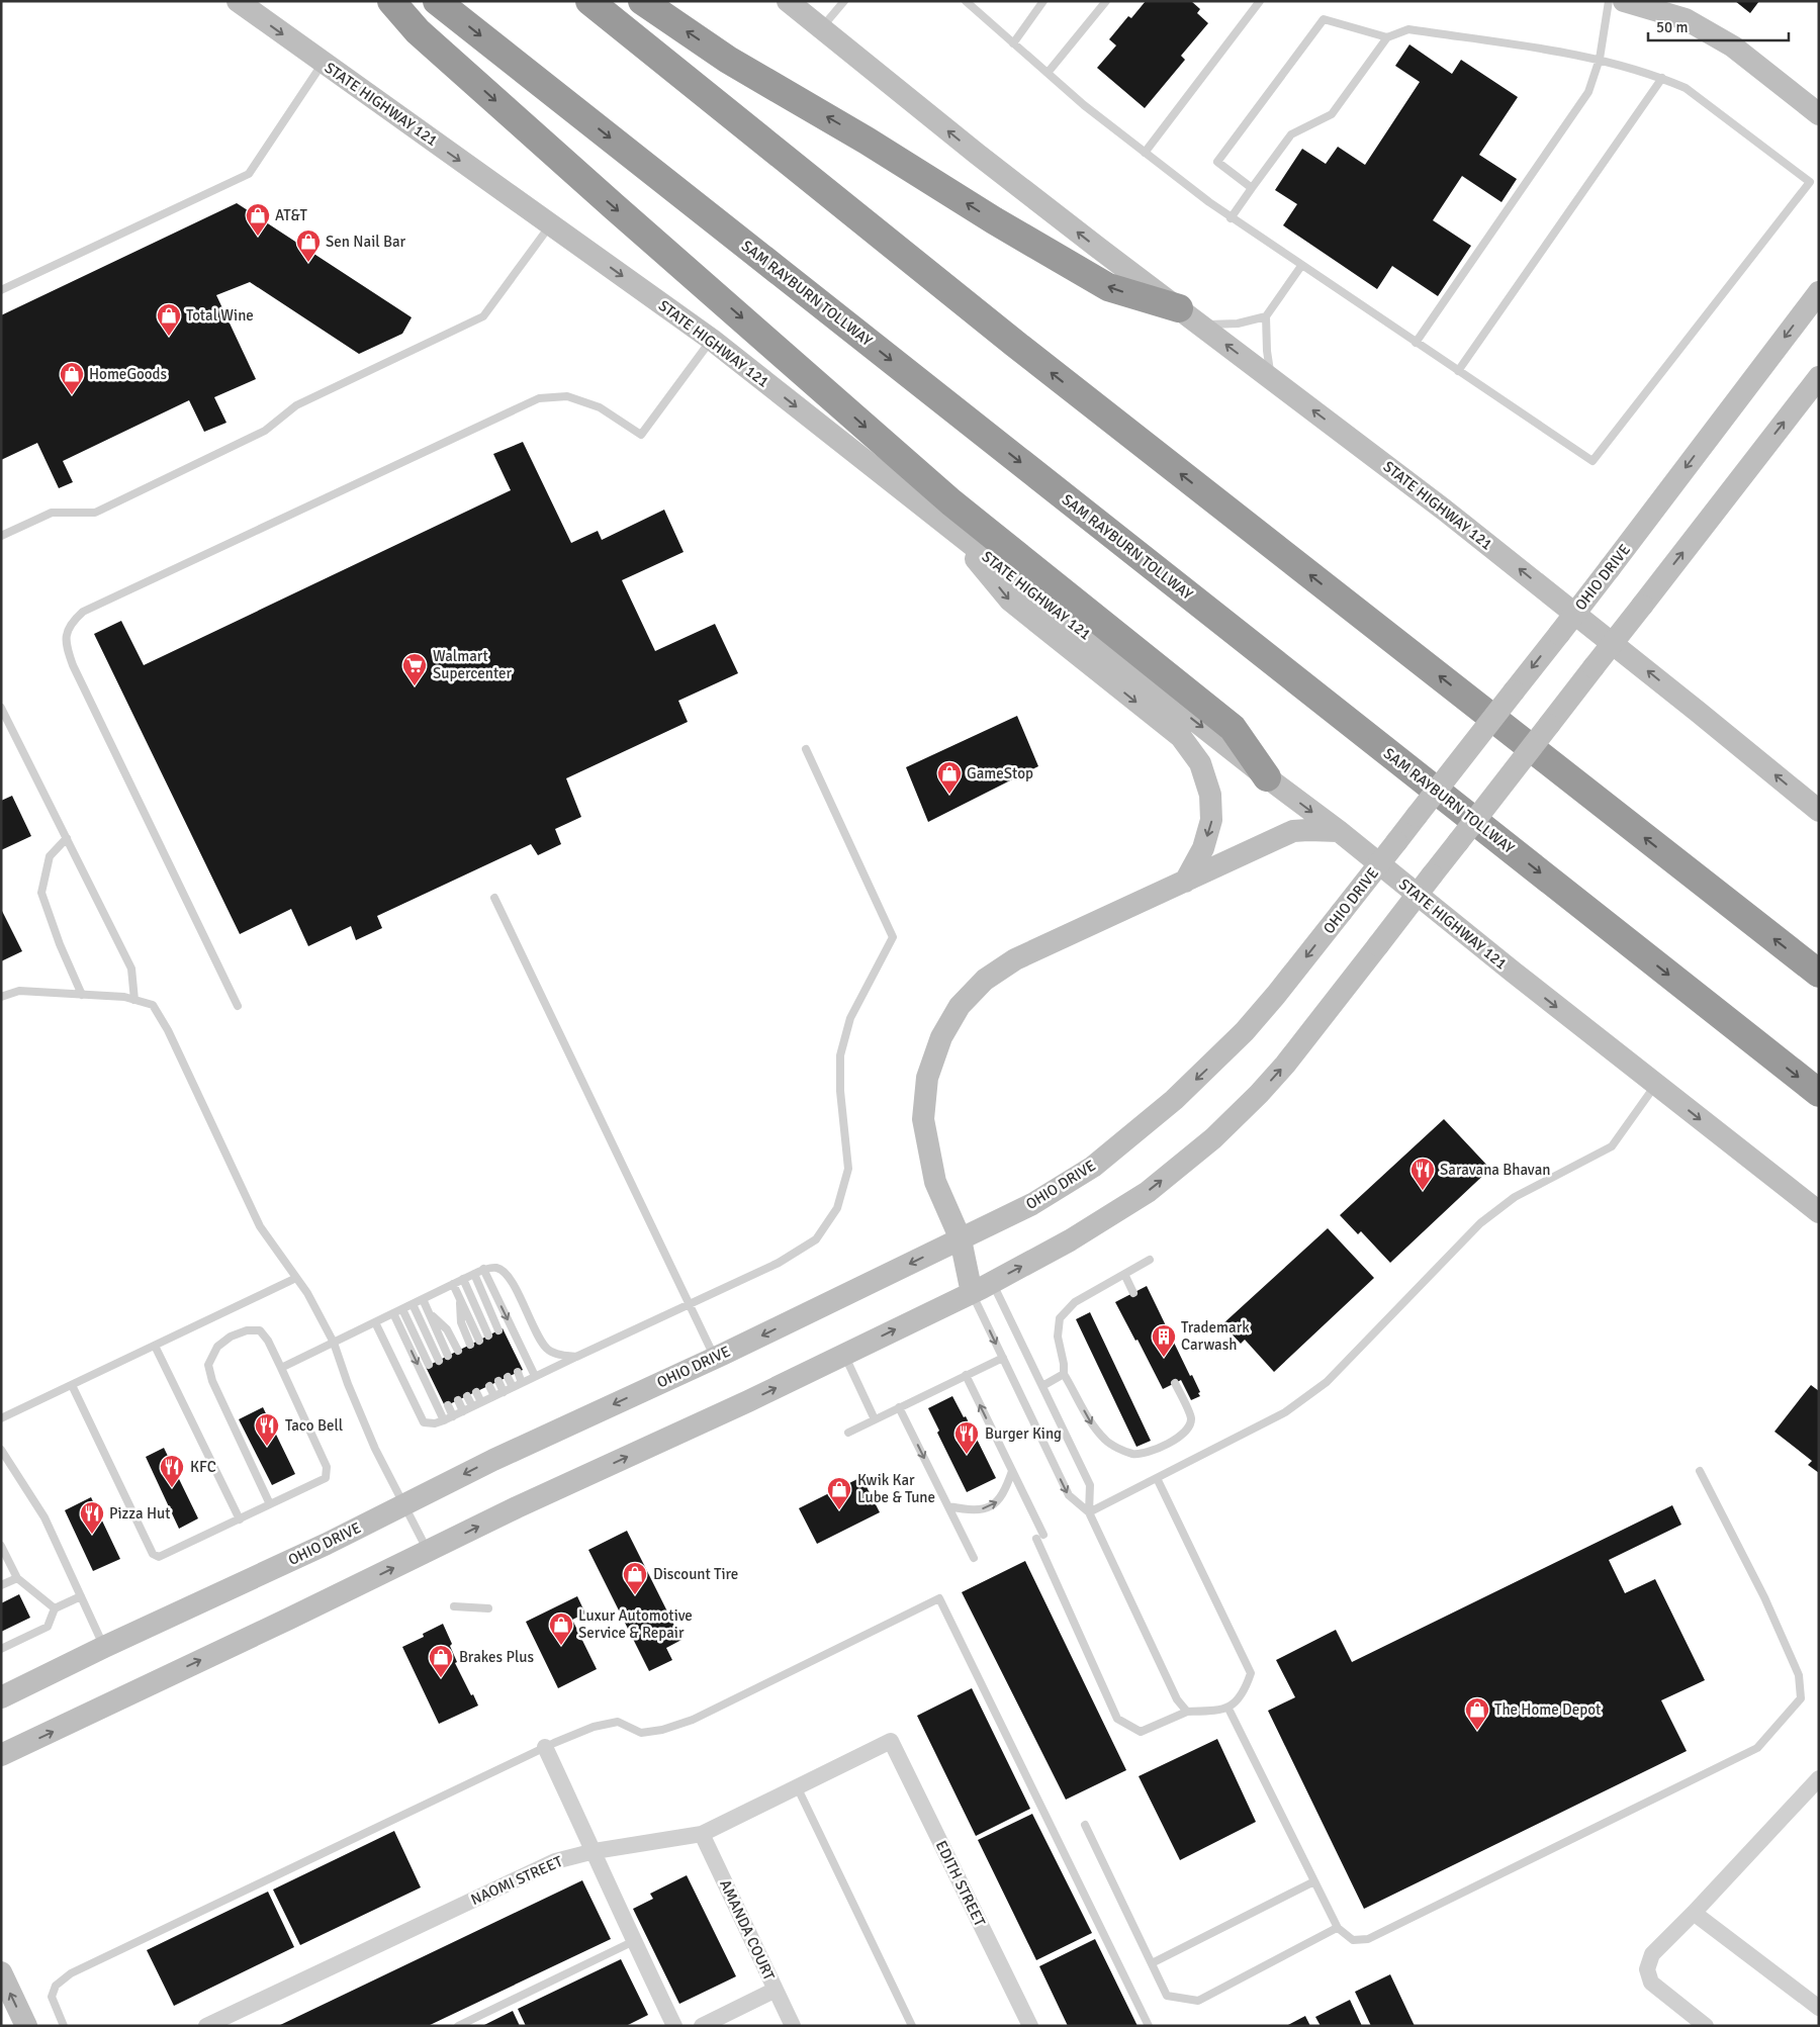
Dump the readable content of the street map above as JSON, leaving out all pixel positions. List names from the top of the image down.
{
  "streets": {
    "highway": ["SAM RAYBURN TOLLWAY"],
    "main road": ["STATE HIGHWAY 121", "OHIO DRIVE"],
    "street": ["NAOMI STREET", "EDITH STREET", "AMANDA COURT"]
  },
  "crossings": [
    ["NAOMI STREET", "EDITH STREET"],
    ["NAOMI STREET", "AMANDA COURT"]
  ],
  "places": {
    "shop": [
      "AT&T",
      "Sen Nail Bar",
      "Total Wine",
      "HomeGoods",
      "GameStop",
      "Kwik Kar Lube & Tune",
      "Discount Tire",
      "Luxur Automotive Service & Repair",
      "Brakes Plus",
      "The Home Depot"
    ],
    "supermarket": ["Walmart Supercenter"],
    "restaurant": [
      "Saravana Bhavan",
      "Taco Bell",
      "Burger King",
      "KFC",
      "Pizza Hut"
    ],
    "building": ["Trademark Carwash"]
  },
  "scale_bar": "50 m"
}
